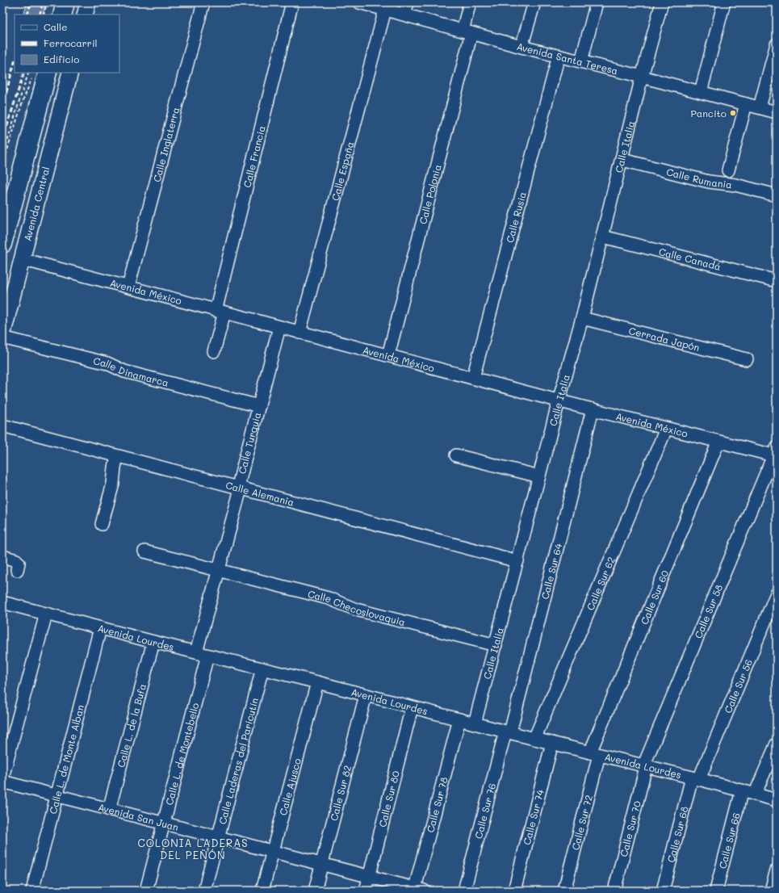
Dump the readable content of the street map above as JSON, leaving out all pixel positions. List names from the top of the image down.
{
  "streets": {
    "main road": ["Avenida Central"],
    "street": [
      "Avenida Santa Teresa",
      "Calle Inglaterra",
      "Calle Italia",
      "Calle Francia",
      "Calle España",
      "Calle Rumania",
      "Calle Polonia",
      "Calle Rusia",
      "Calle Canadá",
      "Avenida México",
      "Cerrada Japón",
      "Calle Dinamarca",
      "Calle Turquia",
      "Calle Alemania",
      "Calle Sur 64",
      "Calle Sur 62",
      "Calle Sur 60",
      "Calle Checoslovaquia",
      "Calle Sur 58",
      "Avenida Lourdes",
      "Calle Sur 56",
      "Calle L. de la Bufa",
      "Calle L. de Montebello",
      "Calle L. de Monte Alban",
      "Calle Laderas del Paricutín",
      "Calle Ajusco",
      "Calle Sur 82",
      "Calle Sur 80",
      "Calle Sur 78",
      "Calle Sur 76",
      "Avenida San Juan",
      "Calle Sur 74",
      "Calle Sur 72",
      "Calle Sur 70",
      "Calle Sur 68",
      "Calle Sur 66"
    ]
  },
  "crossings": [
    ["Avenida Santa Teresa", "Calle Italia"],
    ["Avenida Santa Teresa", "Calle España"],
    ["Avenida Santa Teresa", "Calle Polonia"],
    ["Avenida Santa Teresa", "Calle Rusia"],
    ["Calle Inglaterra", "Avenida México"],
    ["Calle Italia", "Calle Rumania"],
    ["Calle Italia", "Calle Canadá"],
    ["Calle Italia", "Avenida México"],
    ["Calle Italia", "Cerrada Japón"],
    ["Calle Italia", "Calle Alemania"],
    ["Calle Italia", "Calle Checoslovaquia"],
    ["Calle Italia", "Avenida Lourdes"],
    ["Calle Francia", "Avenida México"],
    ["Calle España", "Avenida México"],
    ["Calle Polonia", "Avenida México"],
    ["Avenida Central", "Avenida México"],
    ["Calle Rusia", "Avenida México"],
    ["Avenida México", "Calle Turquia"],
    ["Avenida México", "Calle Sur 64"],
    ["Avenida México", "Calle Sur 62"],
    ["Avenida México", "Calle Sur 60"],
    ["Avenida México", "Calle Sur 58"],
    ["Calle Dinamarca", "Calle Turquia"],
    ["Calle Turquia", "Calle Alemania"],
    ["Calle Turquia", "Calle Checoslovaquia"],
    ["Calle Turquia", "Avenida Lourdes"],
    ["Calle Turquia", "Calle L. de Montebello"],
    ["Calle Sur 64", "Avenida Lourdes"],
    ["Calle Sur 64", "Calle Sur 76"],
    ["Calle Sur 62", "Avenida Lourdes"],
    ["Calle Sur 60", "Avenida Lourdes"],
    ["Calle Sur 60", "Calle Sur 72"],
    ["Calle Sur 58", "Avenida Lourdes"],
    ["Calle Sur 58", "Calle Sur 70"],
    ["Avenida Lourdes", "Calle Sur 56"],
    ["Avenida Lourdes", "Calle L. de la Bufa"],
    ["Avenida Lourdes", "Calle L. de Montebello"],
    ["Avenida Lourdes", "Calle L. de Monte Alban"],
    ["Avenida Lourdes", "Calle Laderas del Paricutín"],
    ["Avenida Lourdes", "Calle Ajusco"],
    ["Avenida Lourdes", "Calle Sur 82"],
    ["Avenida Lourdes", "Calle Sur 80"],
    ["Avenida Lourdes", "Calle Sur 78"],
    ["Avenida Lourdes", "Calle Sur 76"],
    ["Avenida Lourdes", "Calle Sur 74"],
    ["Avenida Lourdes", "Calle Sur 72"],
    ["Avenida Lourdes", "Calle Sur 70"],
    ["Avenida Lourdes", "Calle Sur 68"],
    ["Avenida Lourdes", "Calle Sur 66"],
    ["Calle Sur 56", "Calle Sur 68"],
    ["Calle L. de la Bufa", "Avenida San Juan"],
    ["Calle L. de Montebello", "Avenida San Juan"],
    ["Calle L. de Monte Alban", "Avenida San Juan"],
    ["Calle Laderas del Paricutín", "Avenida San Juan"],
    ["Calle Ajusco", "Avenida San Juan"],
    ["Calle Sur 82", "Avenida San Juan"],
    ["Calle Sur 80", "Avenida San Juan"],
    ["Calle Sur 78", "Avenida San Juan"]
  ],
  "districts": ["COLONIA LADERAS DEL PEÑÓN"],
  "places": ["Pancito"],
  "legend": ["Calle", "Ferrocarril", "Edificio"]
}
